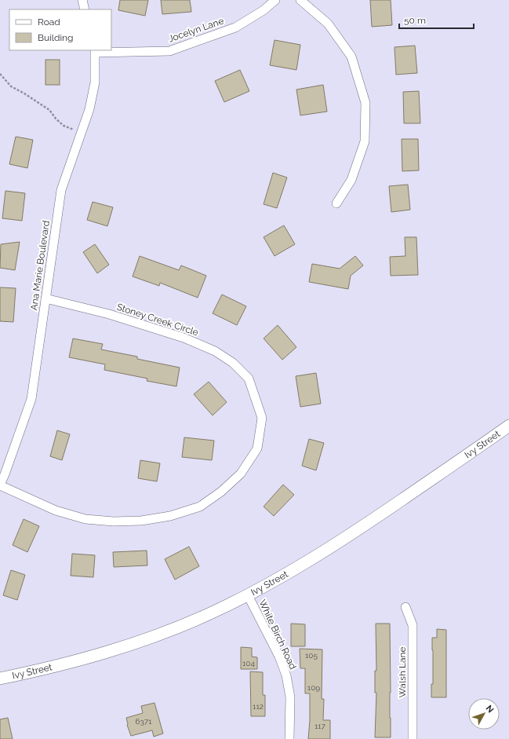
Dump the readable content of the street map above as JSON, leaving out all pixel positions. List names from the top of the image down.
{
  "streets": {
    "main road": ["Ivy Street"],
    "street": [
      "Jocelyn Lane",
      "Ana Marie Boulevard",
      "Stoney Creek Circle",
      "White Birch Road",
      "Walsh Lane"
    ]
  },
  "crossings": [
    ["Jocelyn Lane", "Ana Marie Boulevard"],
    ["Ana Marie Boulevard", "Stoney Creek Circle"],
    ["Ivy Street", "White Birch Road"]
  ],
  "house_numbers": [
    "105",
    "104",
    "109",
    "112",
    "6371",
    "117"
  ],
  "legend": ["Road", "Building"],
  "scale_bar": "50 m",
  "north": "top right"
}
